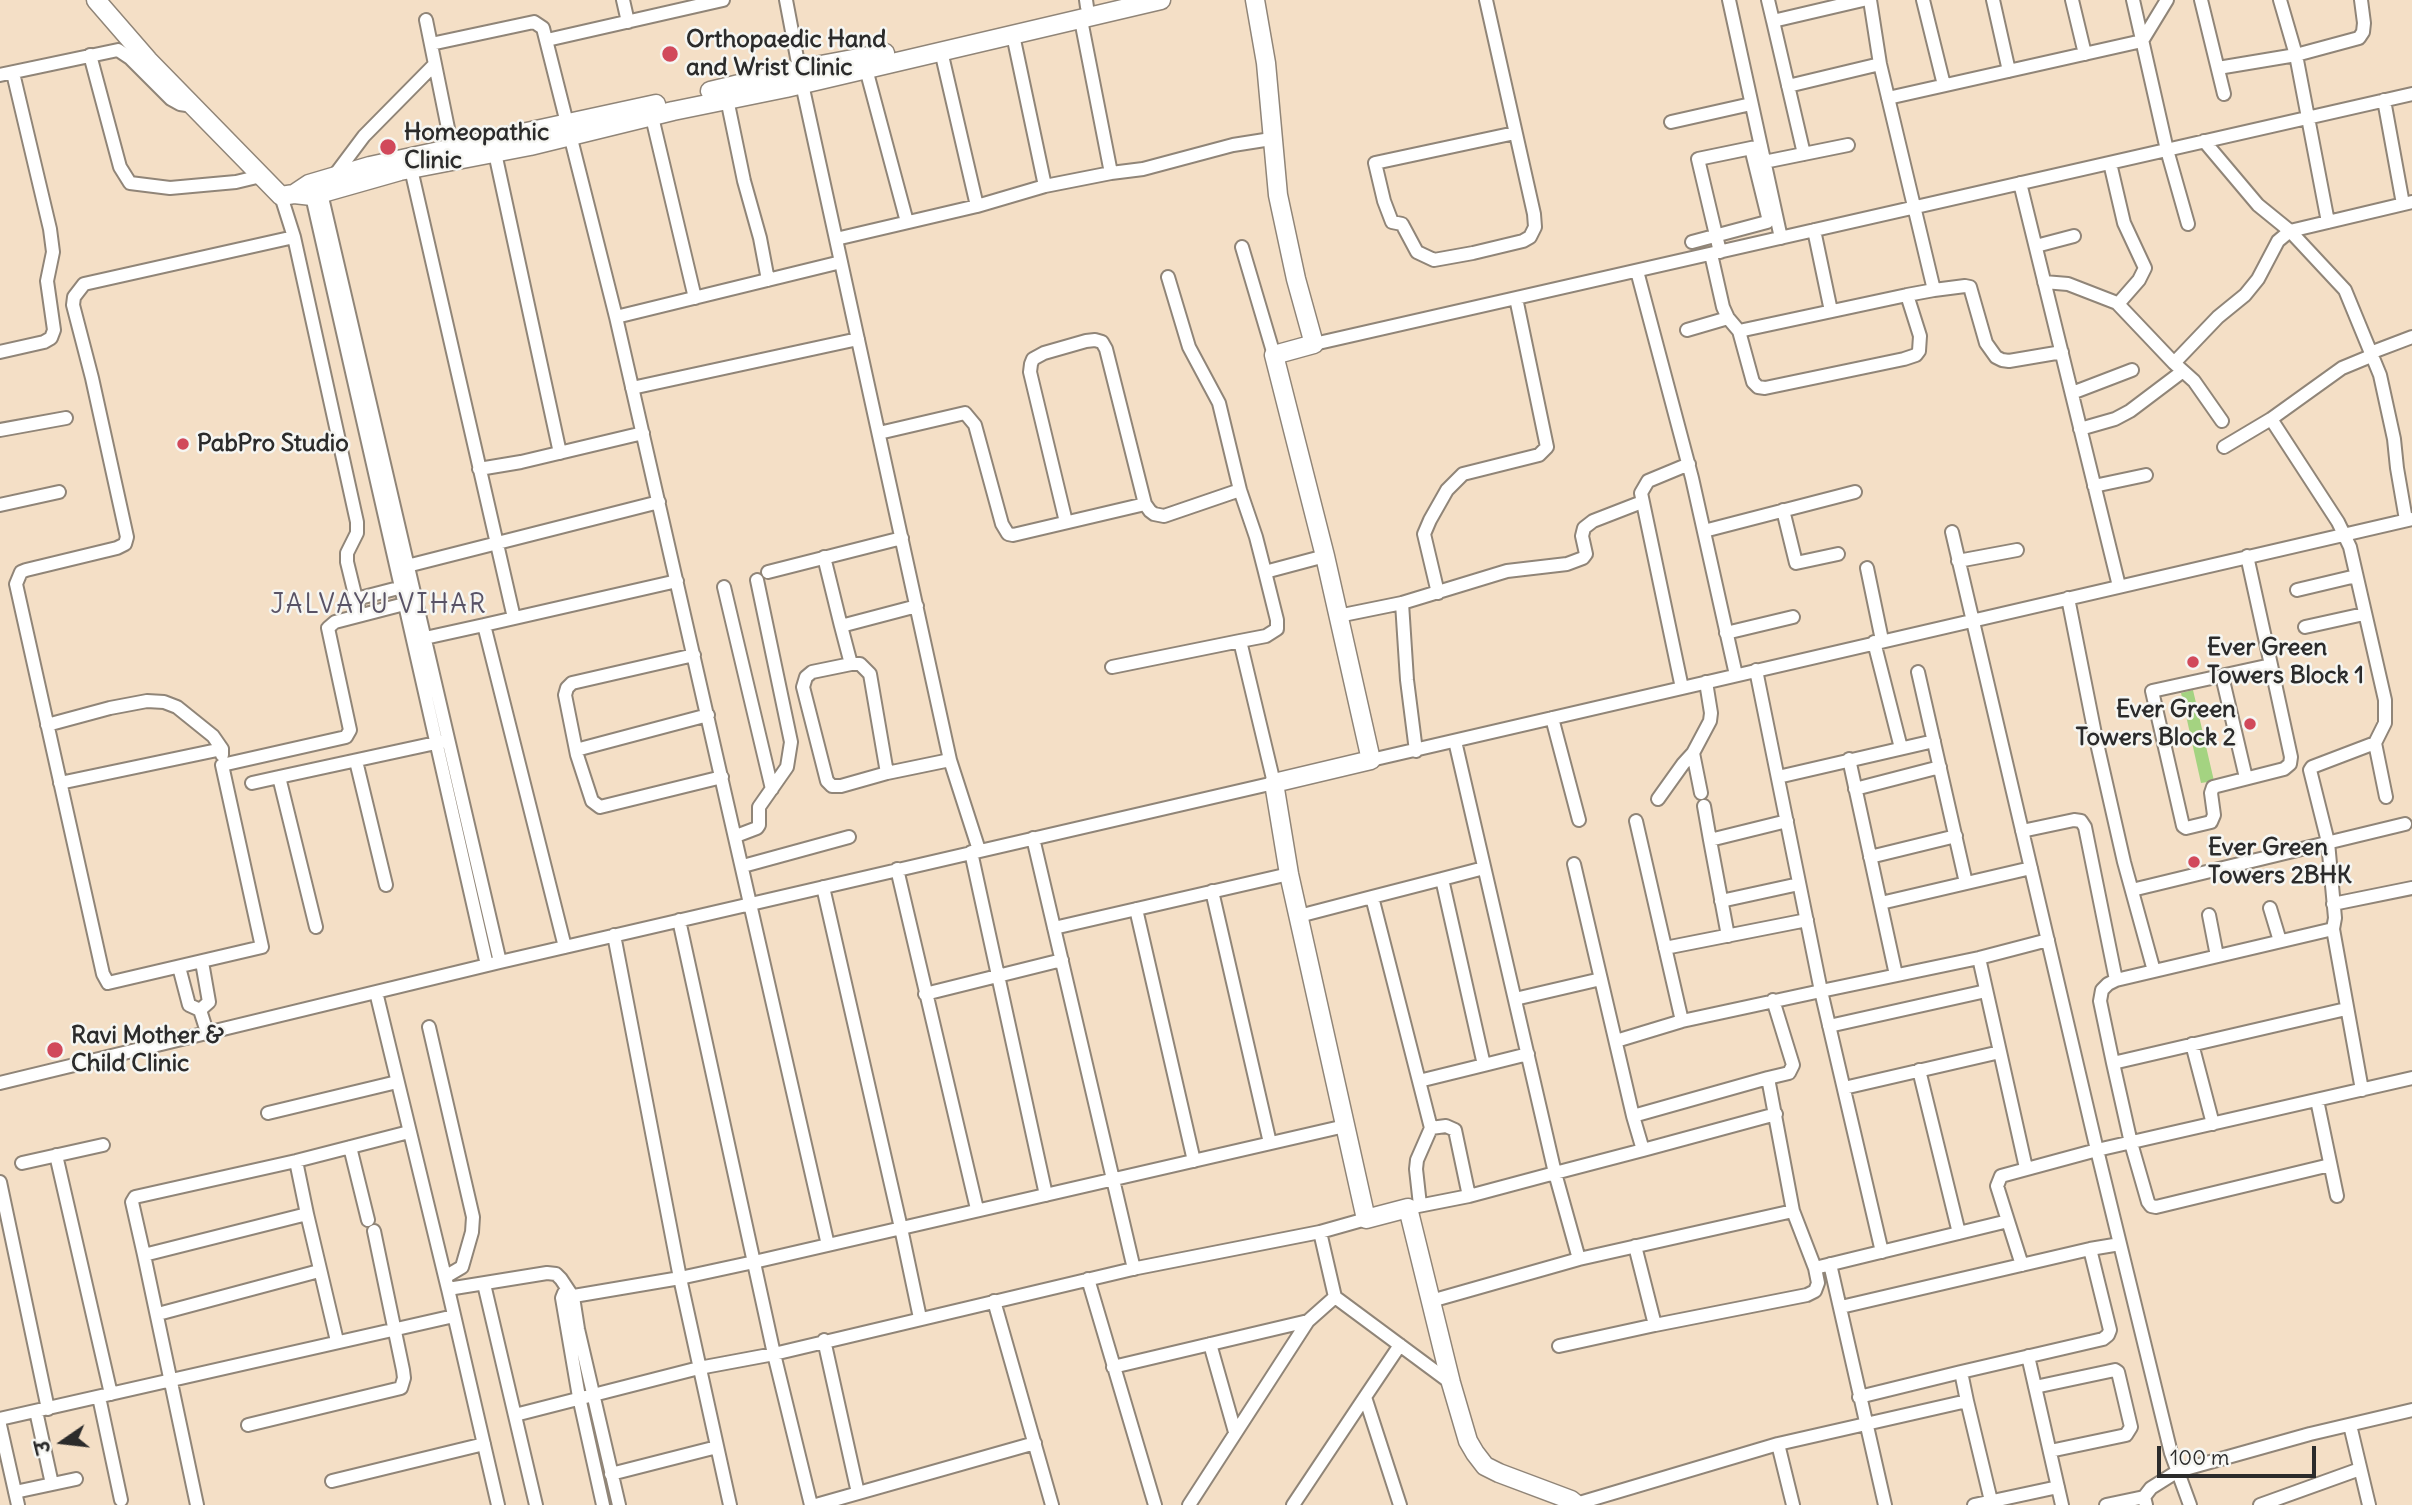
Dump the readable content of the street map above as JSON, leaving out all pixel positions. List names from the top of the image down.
{
  "districts": ["JALVAYU VIHAR"],
  "places": [
    "Orthopaedic Hand and Wrist Clinic",
    "Homeopathic Clinic",
    "PabPro Studio",
    "Ever Green Towers Block 1",
    "Ever Green Towers Block 2",
    "Ever Green Towers 2BHK",
    "Ravi Mother & Child Clinic"
  ],
  "scale_bar": "100 m",
  "north": "left"
}
